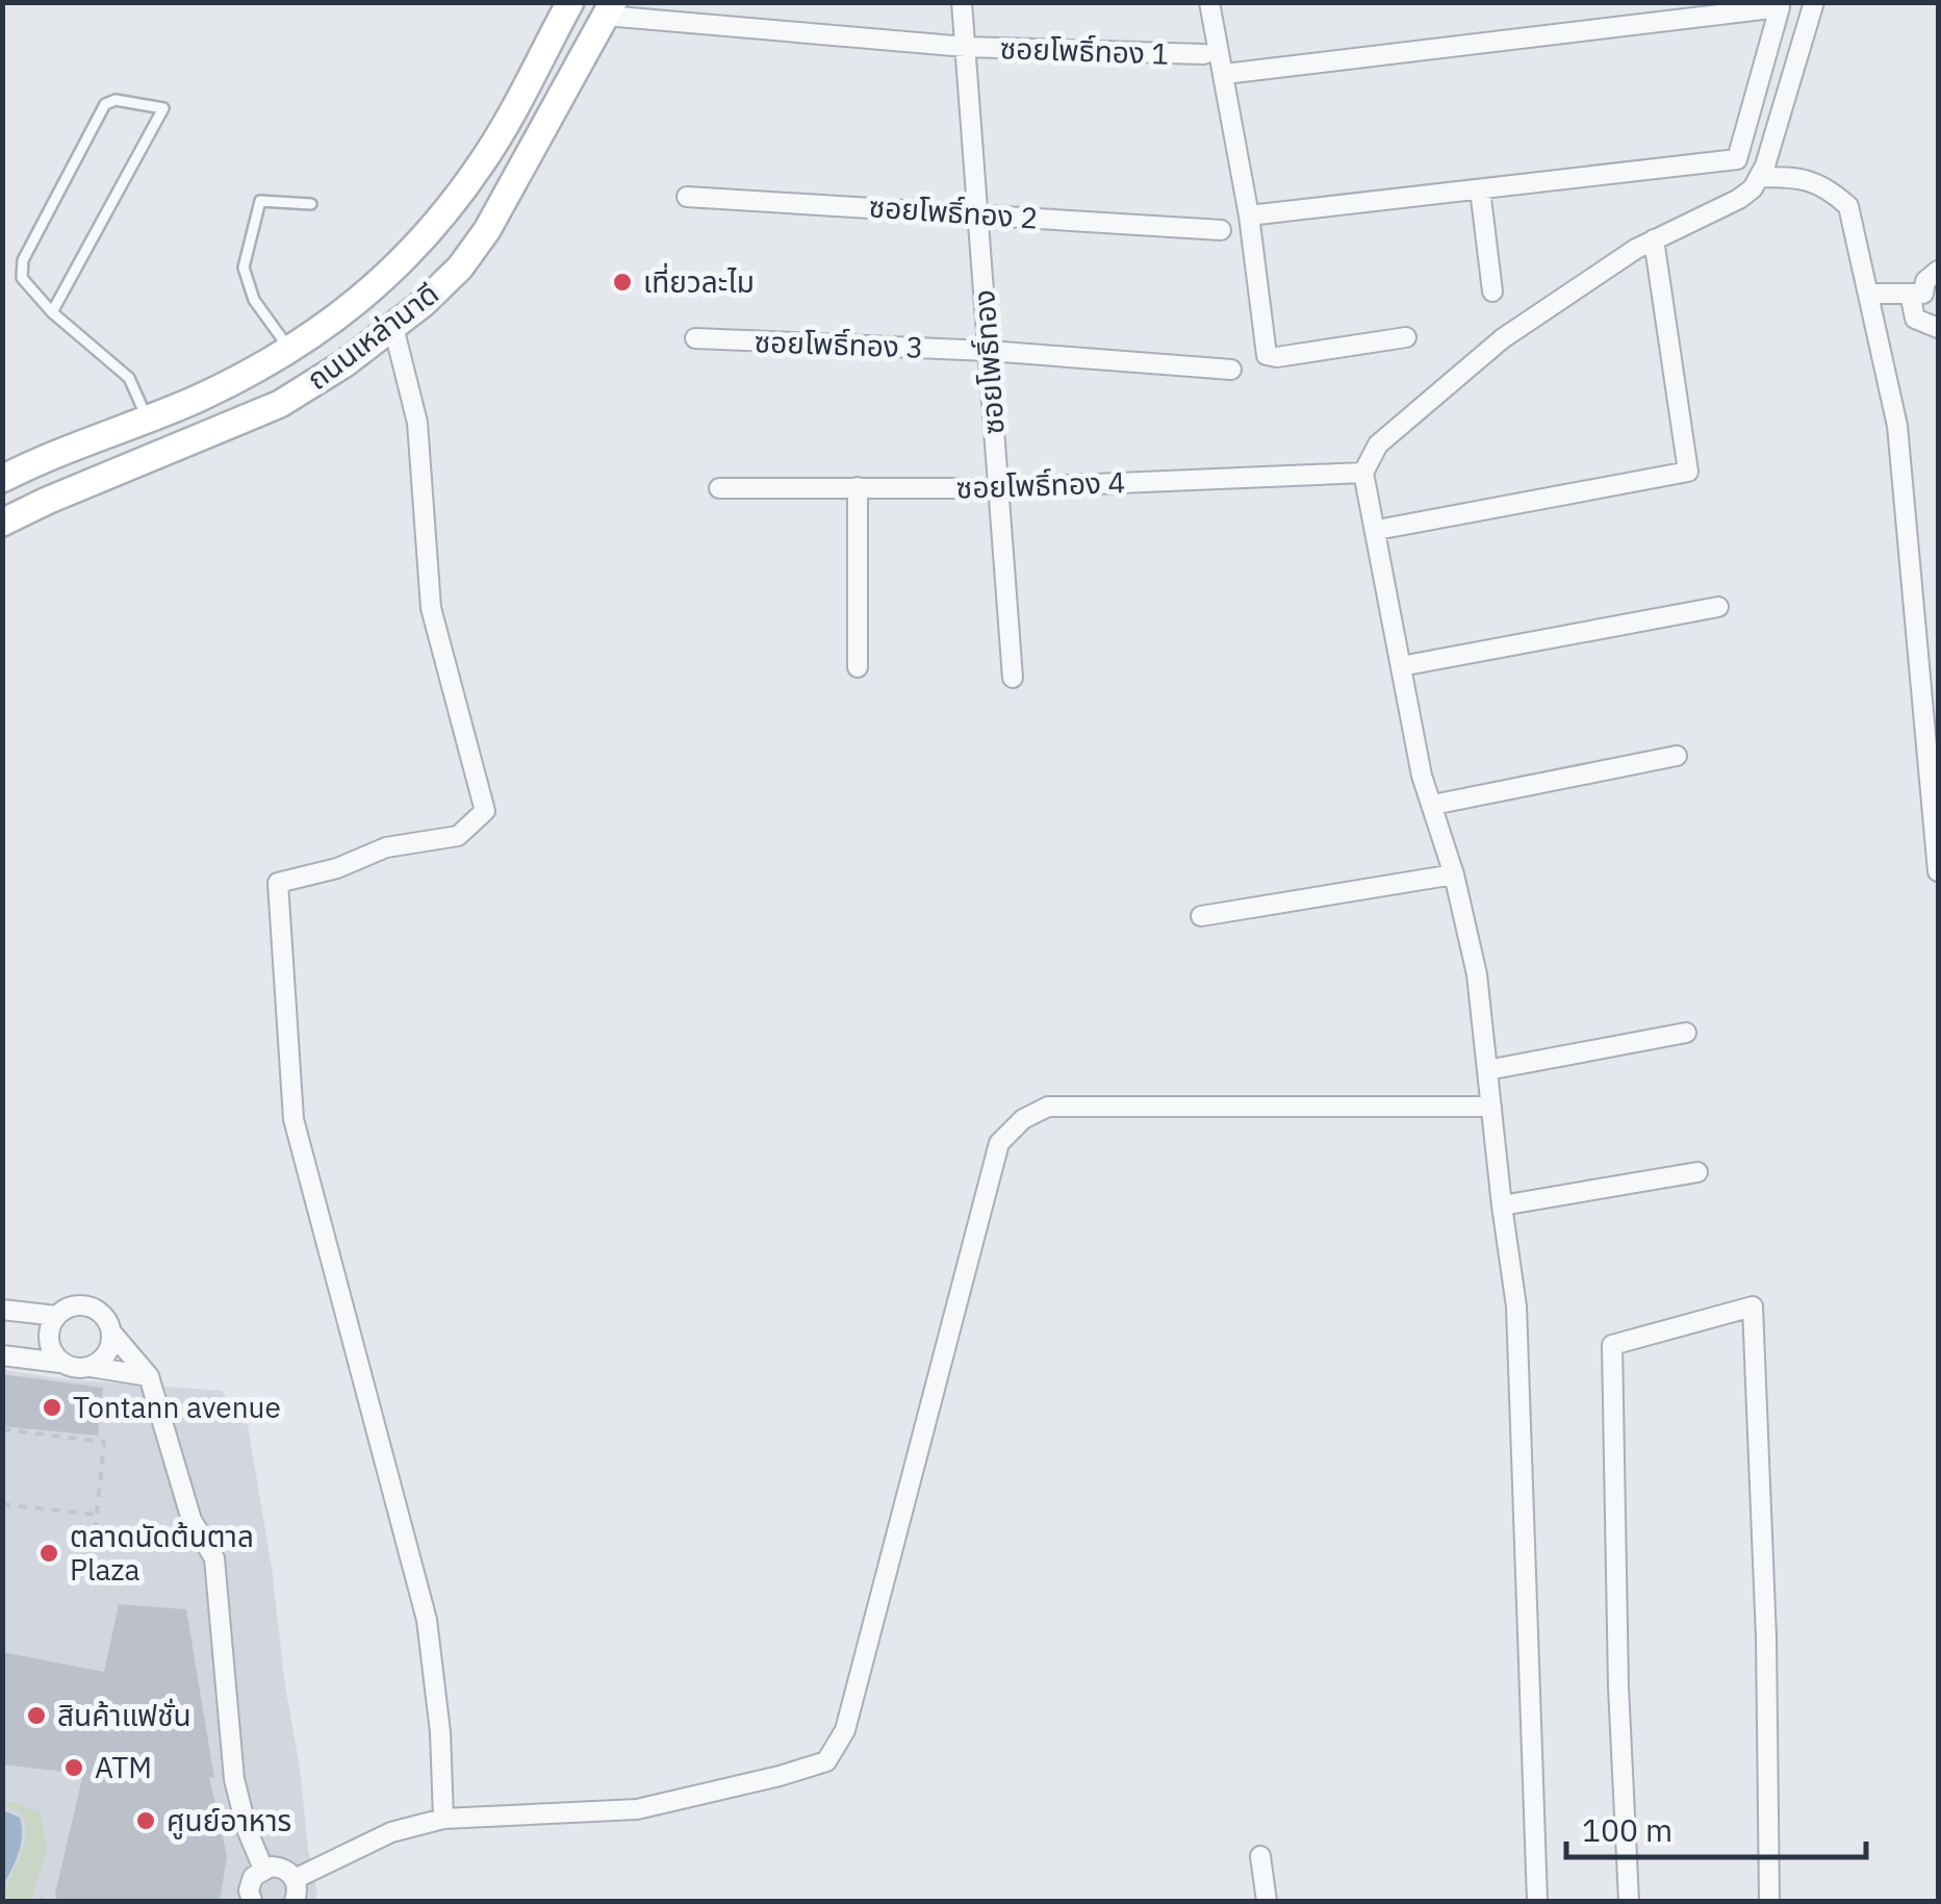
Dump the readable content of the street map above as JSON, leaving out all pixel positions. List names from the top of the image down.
{
  "streets": {
    "main road": ["ถนนเหล่านาดี"],
    "street": [
      "ซอยโพธิ์ทอง 1",
      "ซอยโพธิ์ทอง 2",
      "ซอยโพธิ์ทอง 3",
      "ซอยโพธิ์ทอง",
      "ซอยโพธิ์ทอง 4"
    ]
  },
  "crossings": [
    ["ซอยโพธิ์ทอง 1", "ซอยโพธิ์ทอง"],
    ["ซอยโพธิ์ทอง 2", "ซอยโพธิ์ทอง"],
    ["ซอยโพธิ์ทอง 3", "ซอยโพธิ์ทอง"],
    ["ซอยโพธิ์ทอง", "ซอยโพธิ์ทอง 4"]
  ],
  "places": [
    "เที่ยวละไม",
    "Tontann avenue",
    "ตลาดนัดต้นตาล Plaza",
    "สินค้าแฟชั่น",
    "ATM",
    "ศูนย์อาหาร"
  ],
  "scale_bar": "100 m"
}
